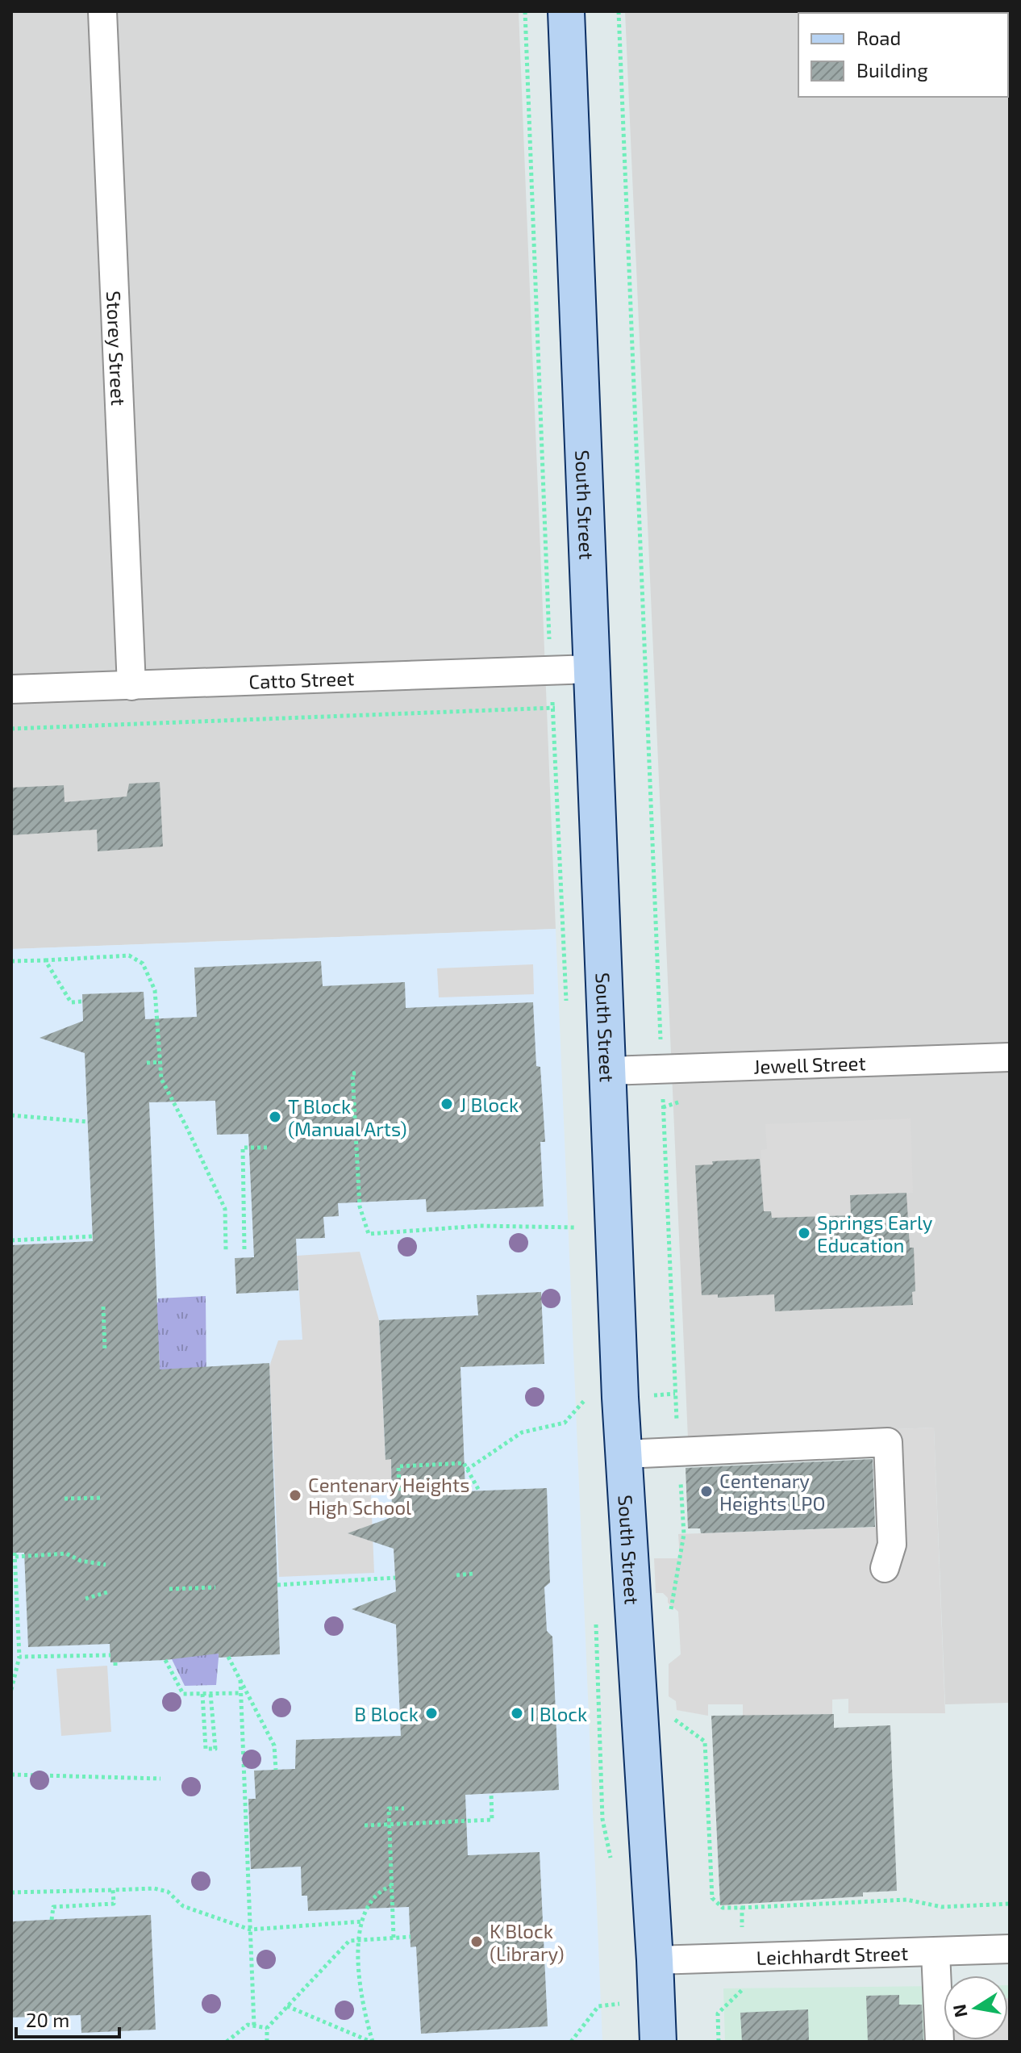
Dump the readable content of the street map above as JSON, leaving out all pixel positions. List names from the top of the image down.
{
  "streets": {
    "street": [
      "Storey Street",
      "South Street",
      "Catto Street",
      "Jewell Street",
      "Leichhardt Street"
    ]
  },
  "crossings": [
    ["Storey Street", "Catto Street"],
    ["South Street", "Catto Street"],
    ["South Street", "Jewell Street"],
    ["South Street", "Leichhardt Street"]
  ],
  "places": [
    "J Block",
    "T Block (Manual Arts)",
    "Springs Early Education",
    "Centenary Heights LPO",
    "Centenary Heights High School",
    "B Block",
    "I Block",
    "K Block (Library)"
  ],
  "legend": ["Road", "Building"],
  "scale_bar": "20 m",
  "north": "left"
}
